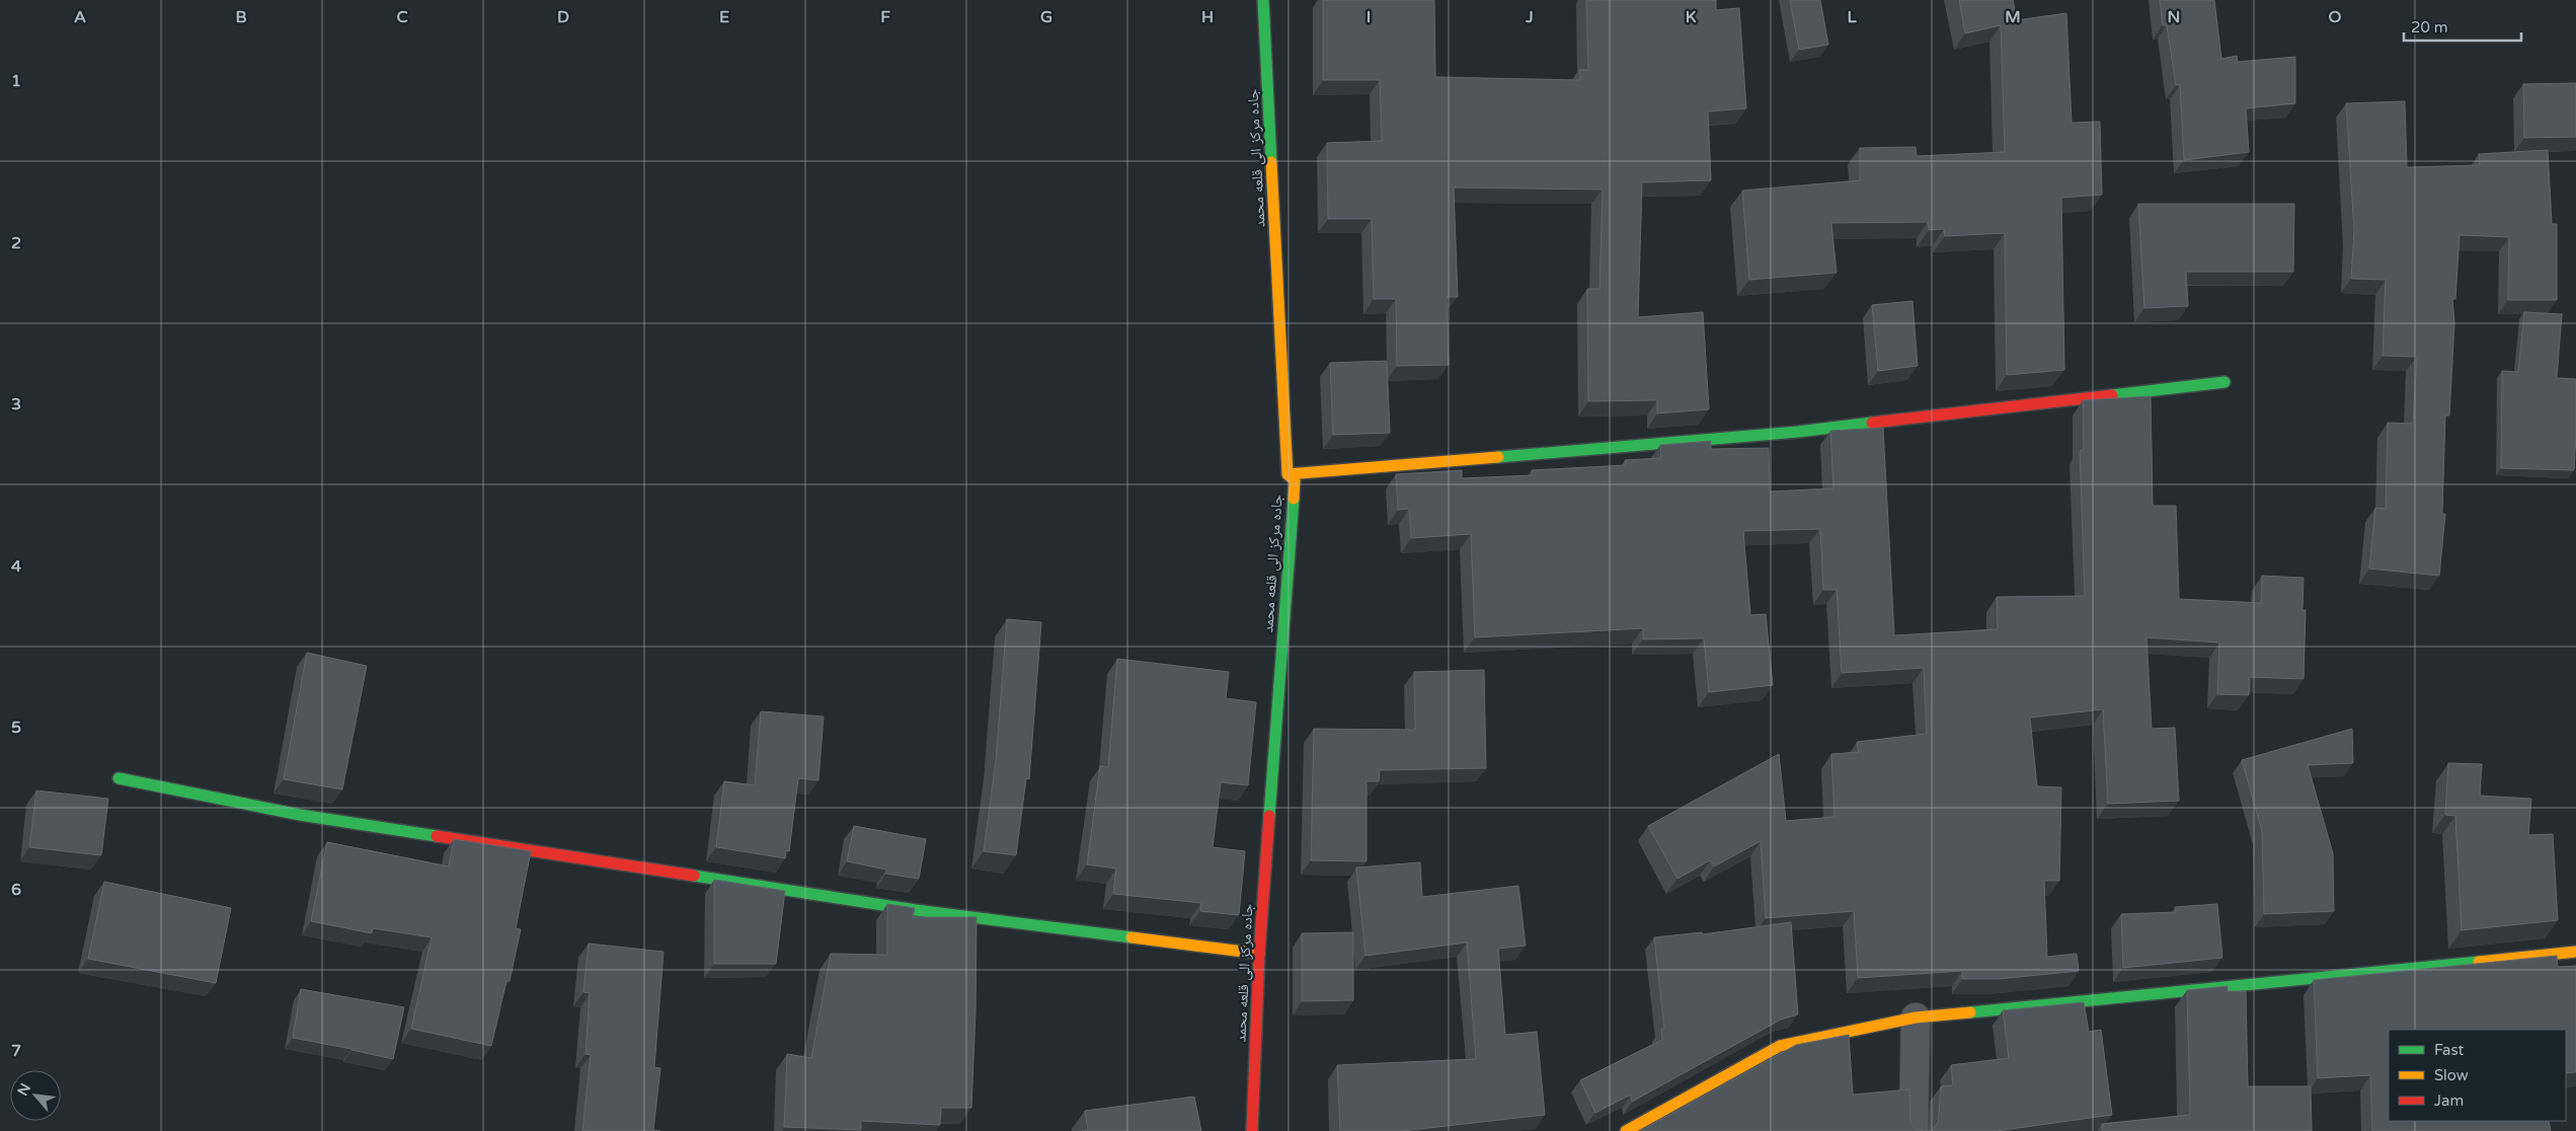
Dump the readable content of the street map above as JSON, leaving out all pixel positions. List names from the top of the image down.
{
  "streets": {
    "street": ["جاده مرکز الی قلعه محمد"]
  },
  "legend": ["Fast", "Slow", "Jam"],
  "scale_bar": "20 m",
  "north": "top left",
  "grid": {
    "columns": [
      "A",
      "B",
      "C",
      "D",
      "E",
      "F",
      "G",
      "H",
      "I",
      "J",
      "K",
      "L",
      "M",
      "N",
      "O"
    ],
    "rows": [
      "1",
      "2",
      "3",
      "4",
      "5",
      "6",
      "7"
    ]
  }
}
